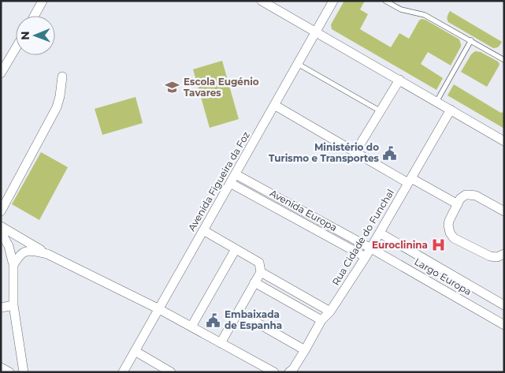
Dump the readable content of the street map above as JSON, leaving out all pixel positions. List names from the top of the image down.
{
  "streets": {
    "street": [
      "Avenida Figueira da Foz",
      "Avenida Europa",
      "Rua Cidade do Funchal",
      "Largo Europa"
    ]
  },
  "crossings": [
    ["Avenida Figueira da Foz", "Avenida Europa"],
    ["Avenida Europa", "Rua Cidade do Funchal"],
    ["Avenida Europa", "Largo Europa"],
    ["Rua Cidade do Funchal", "Largo Europa"]
  ],
  "places": {
    "school or university": ["Escola Eugénio Tavares"],
    "public building": ["Ministério do Turismo e Transportes", "Embaixada de Espanha"],
    "hospital": ["Euroclinina"]
  },
  "north": "left"
}
